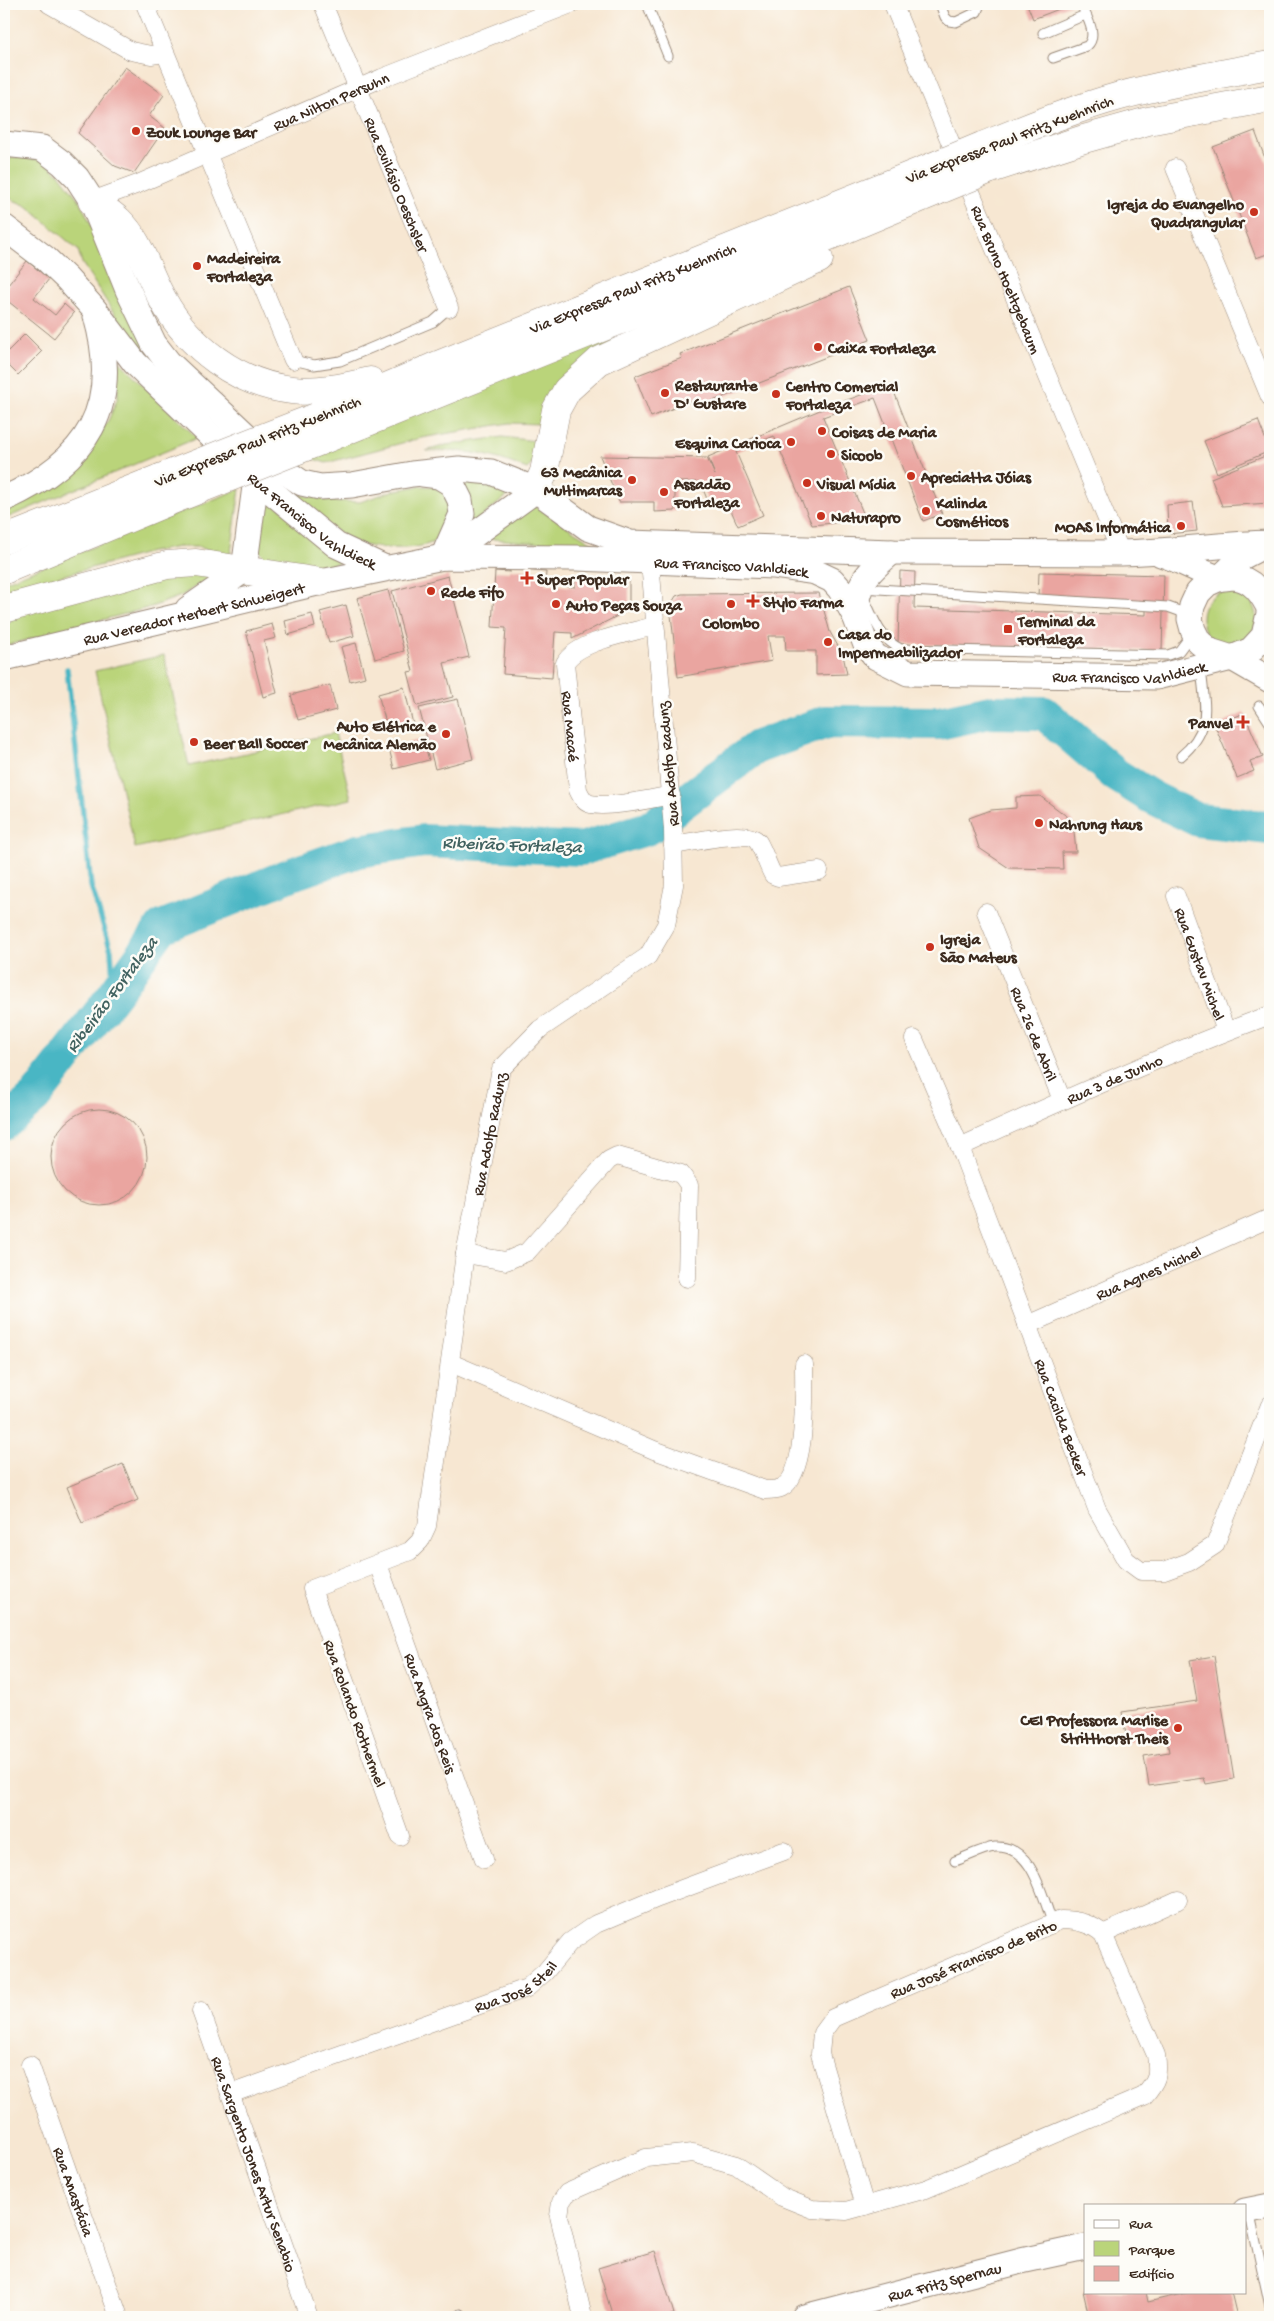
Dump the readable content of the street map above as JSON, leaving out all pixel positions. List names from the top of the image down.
{
  "streets": {
    "main road": [
      "Via Expressa Paul Fritz Kuehnrich",
      "Rua Francisco Vahldieck",
      "Rua Vereador Herbert Schweigert",
      "Rua Fritz Spernau"
    ],
    "street": [
      "Rua Nilton Persuhn",
      "Rua Evilásio Oeschsler",
      "Rua Bruno Hoeltgebaum",
      "Rua Macaé",
      "Rua Adolfo Radunz",
      "Rua Gustav Michel",
      "Rua 26 de Abril",
      "Rua 3 de Junho",
      "Rua Agnes Michel",
      "Rua Cacilda Becker",
      "Rua Angra dos Reis",
      "Rua Rolando Rothermel",
      "Rua José Francisco de Brito",
      "Rua José Steil",
      "Rua Sargento Jones Artur Senabio",
      "Rua Anastácia"
    ]
  },
  "crossings": [
    ["Rua Nilton Persuhn", "Rua Evilásio Oeschsler"],
    ["Rua Nilton Persuhn", "Rua Francisco Vahldieck"],
    ["Rua Bruno Hoeltgebaum", "Rua Francisco Vahldieck"],
    ["Rua Francisco Vahldieck", "Rua Vereador Herbert Schweigert"],
    ["Rua Francisco Vahldieck", "Rua Adolfo Radunz"],
    ["Rua Macaé", "Rua Adolfo Radunz"],
    ["Rua Adolfo Radunz", "Rua Angra dos Reis"],
    ["Rua Adolfo Radunz", "Rua Rolando Rothermel"],
    ["Rua Gustav Michel", "Rua 3 de Junho"],
    ["Rua 26 de Abril", "Rua 3 de Junho"],
    ["Rua 3 de Junho", "Rua Cacilda Becker"],
    ["Rua Agnes Michel", "Rua Cacilda Becker"],
    ["Rua José Steil", "Rua Sargento Jones Artur Senabio"]
  ],
  "water": ["Ribeirão Fortaleza"],
  "places": {
    "other": [
      "Zouk Lounge Bar",
      "Igreja do Evangelho Quadrangular",
      "Madeireira Fortaleza",
      "Caixa Fortaleza",
      "Restaurante D' Gustare",
      "Centro Comercial Fortaleza",
      "Coisas de Maria",
      "Esquina Carioca",
      "Sicoob",
      "Apreciatta Jóias",
      "G3 Mecânica Multimarcas",
      "Visual Mídia",
      "Assadão Fortaleza",
      "Kalinda Cosméticos",
      "Naturapro",
      "MOAS Informática",
      "Rede Fifo",
      "Auto Peças Souza",
      "Colombo",
      "Casa do Impermeabilizador",
      "Auto Elétrica e Mecânica Alemão",
      "Beer Ball Soccer",
      "Nahrung Haus",
      "Igreja São Mateus",
      "CEI Professora Marlise Stritthorst Theis"
    ],
    "health": ["Super Popular", "Stylo Farma", "Panvel"],
    "transit": ["Terminal da Fortaleza"]
  },
  "legend": ["Rua", "Parque", "Edifício"]
}
